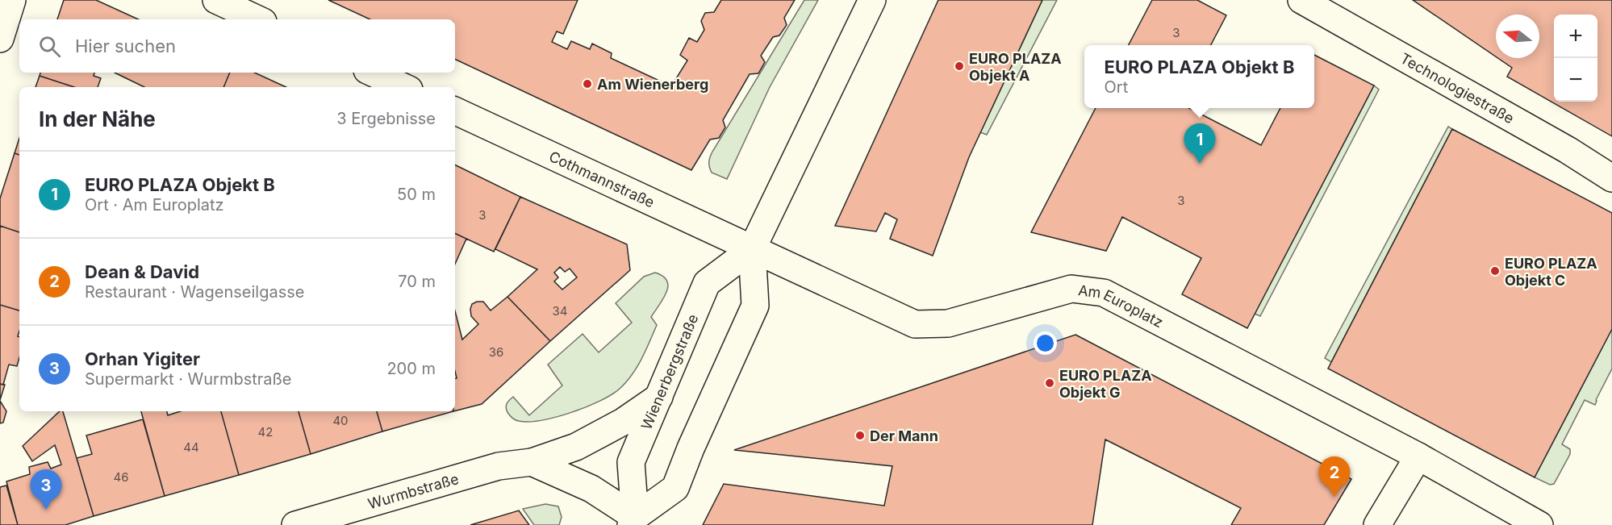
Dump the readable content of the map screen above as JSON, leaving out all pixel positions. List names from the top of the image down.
{
  "streets": {
    "street": [
      "Technologiestraße",
      "Cothmannstraße",
      "Am Europlatz",
      "Wienerbergstraße",
      "Wurmbstraße"
    ]
  },
  "crossings": [
    ["Cothmannstraße", "Am Europlatz"],
    ["Cothmannstraße", "Wienerbergstraße"],
    ["Am Europlatz", "Wienerbergstraße"],
    ["Wienerbergstraße", "Wurmbstraße"]
  ],
  "places": [
    "EURO PLAZA Objekt A",
    "Am Wienerberg",
    "EURO PLAZA Objekt C",
    "EURO PLAZA Objekt G",
    "Der Mann"
  ],
  "house_numbers": [
    "3",
    "3",
    "3",
    "34",
    "36",
    "40",
    "42",
    "44",
    "46"
  ],
  "north": "left",
  "page": {
    "map_buttons": ["+", "−"],
    "search": "Hier suchen",
    "popup": ["EURO PLAZA Objekt B", "Ort"],
    "heading": ["In der Nähe", "3 Ergebnisse"],
    "pins": ["1", "2", "3"],
    "list": [
      {
        "mark": "1",
        "name": "EURO PLAZA Objekt B",
        "note": "Ort · Am Europlatz",
        "value": "50 m"
      },
      {
        "mark": "2",
        "name": "Dean & David",
        "note": "Restaurant · Wagenseilgasse",
        "value": "70 m"
      },
      {
        "mark": "3",
        "name": "Orhan Yigiter",
        "note": "Supermarkt · Wurmbstraße",
        "value": "200 m"
      }
    ]
  }
}
